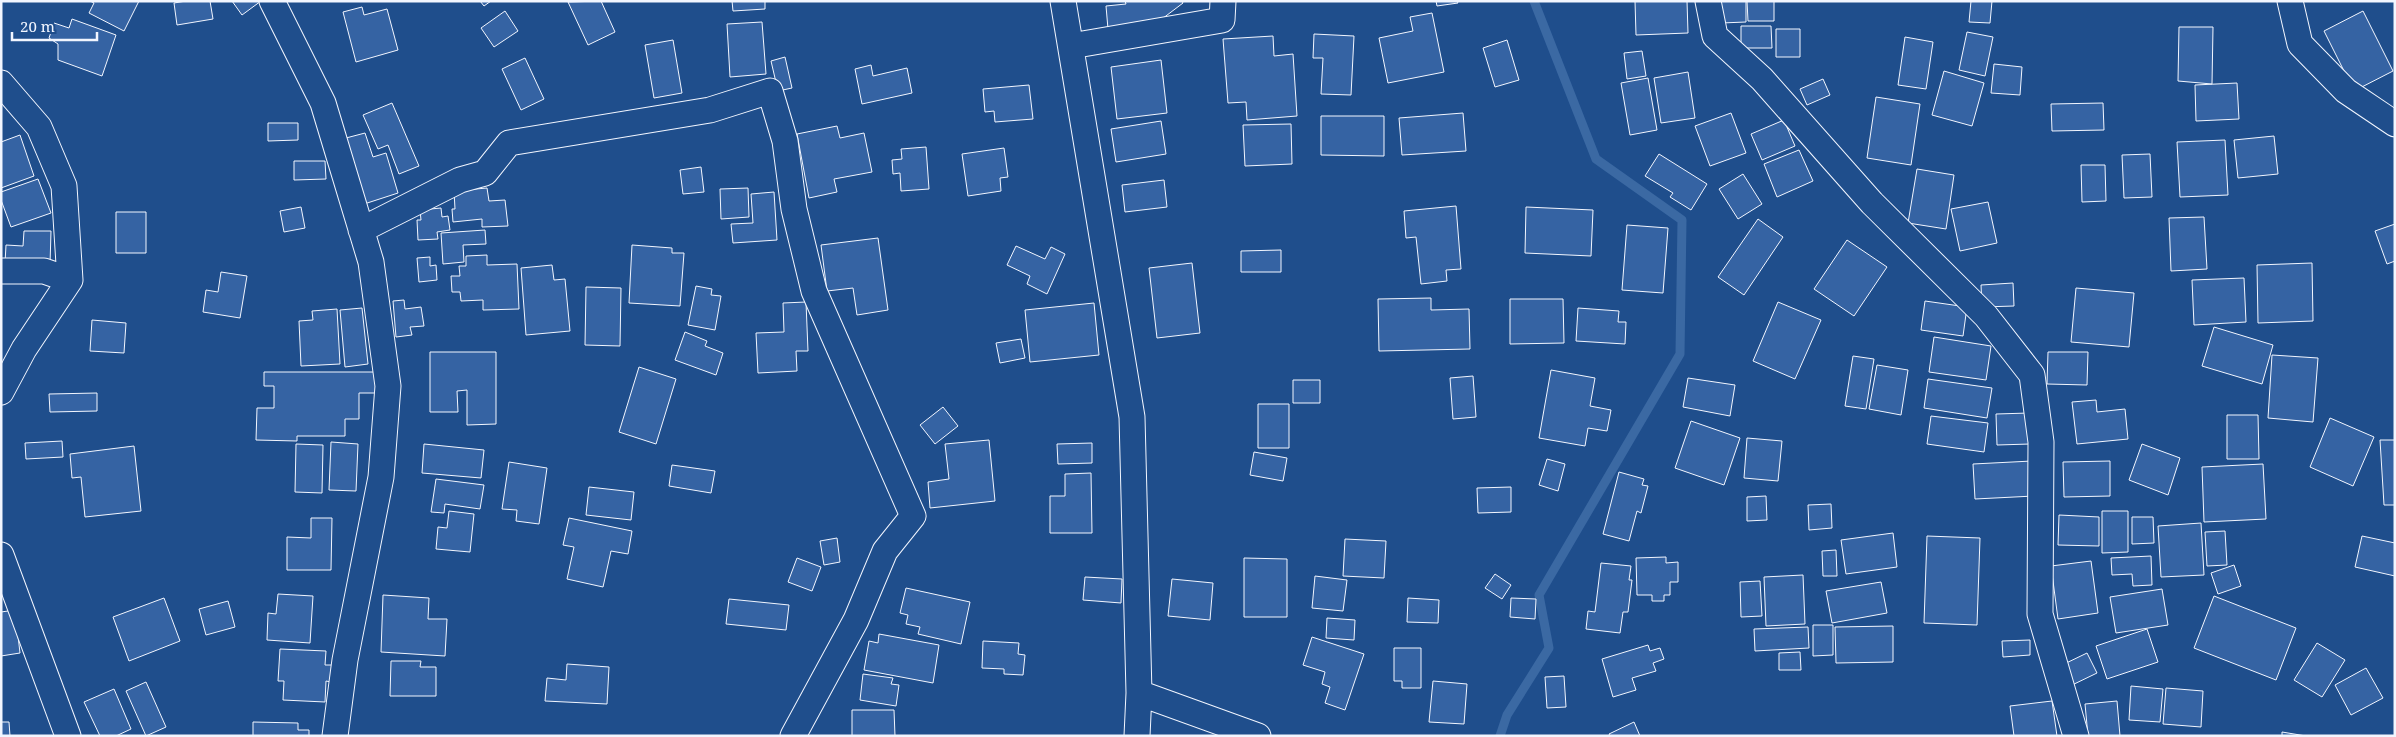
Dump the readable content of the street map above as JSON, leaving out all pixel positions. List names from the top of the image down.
{
  "scale_bar": "20 m"
}
